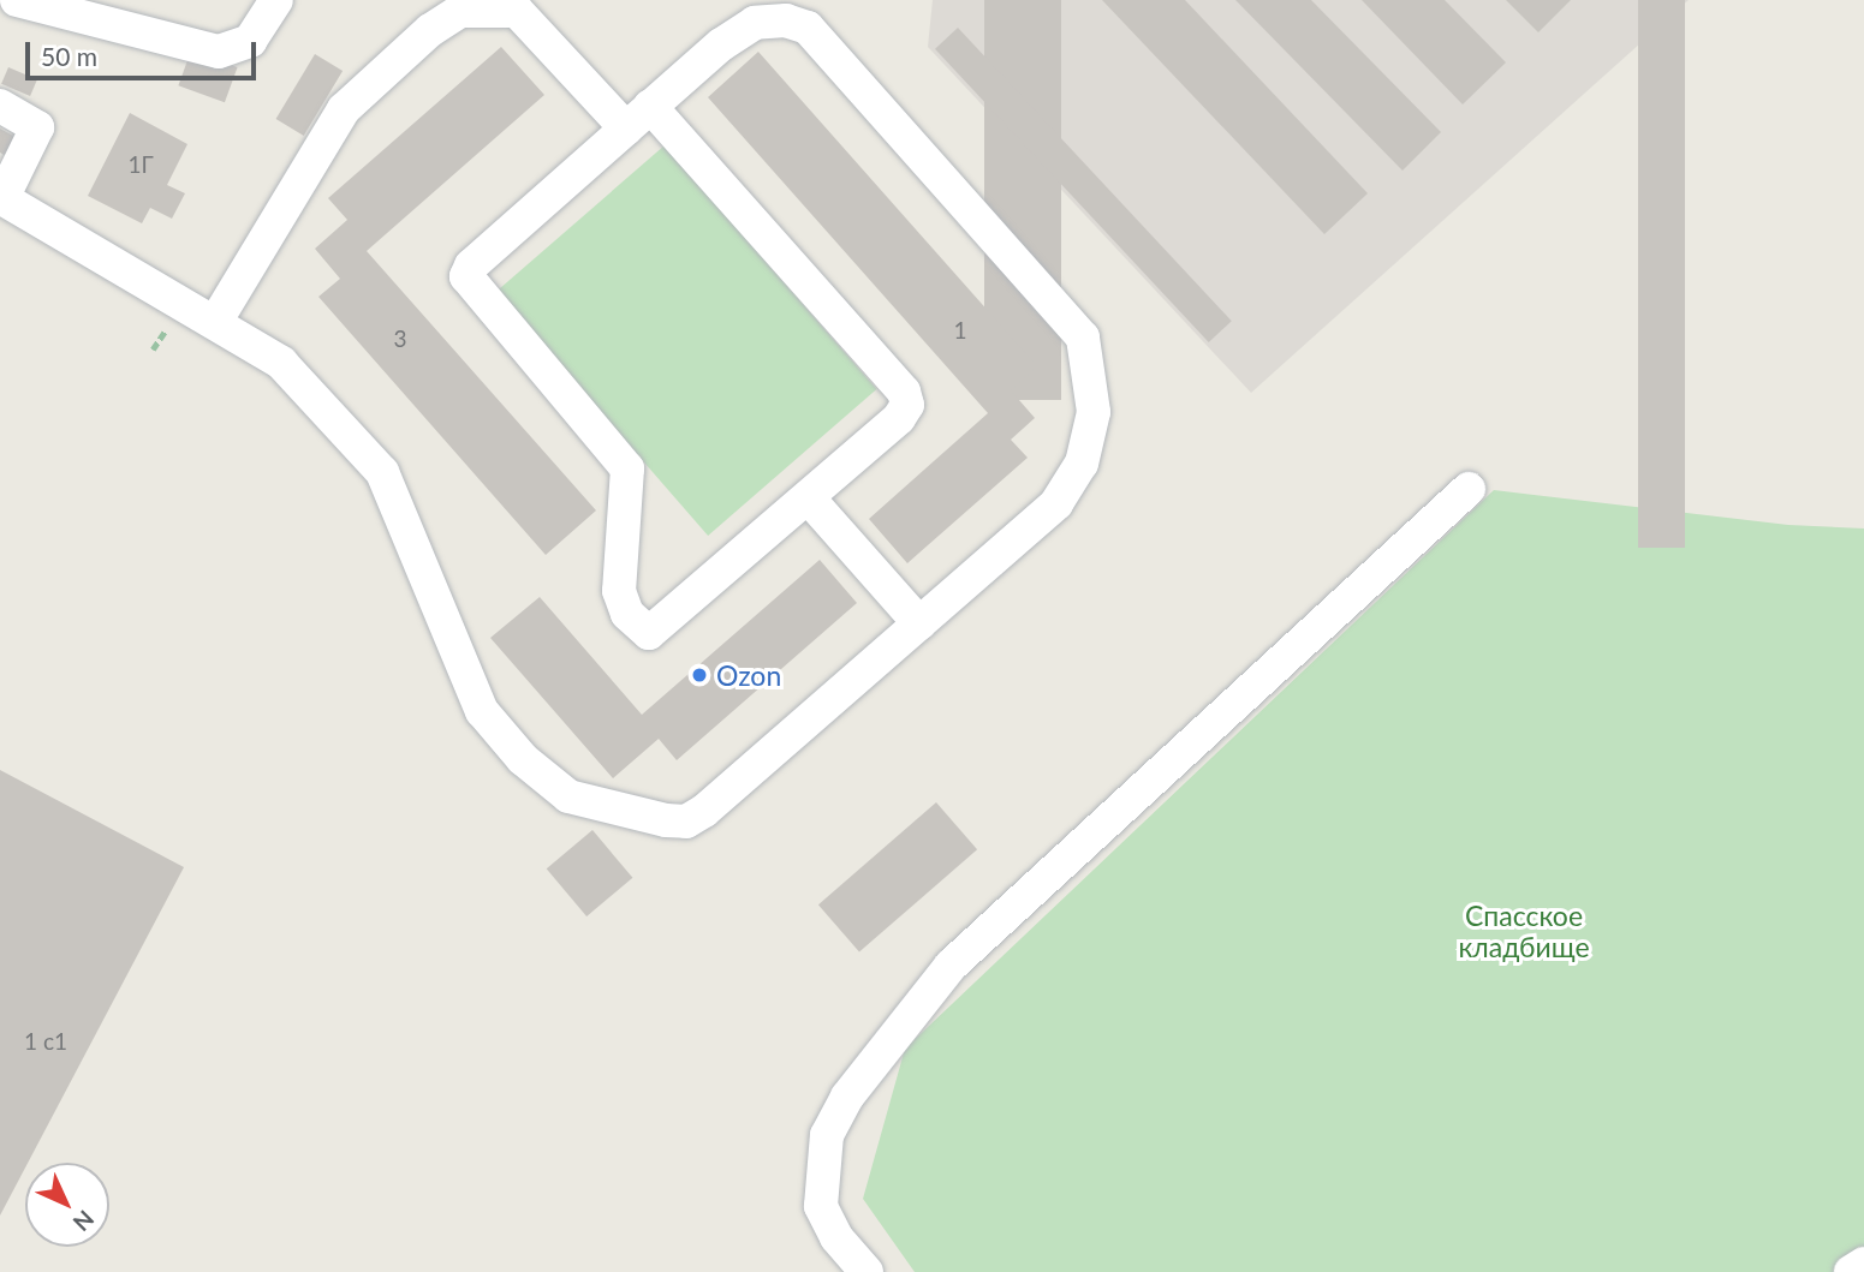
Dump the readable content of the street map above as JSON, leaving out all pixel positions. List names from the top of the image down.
{
  "parks": ["Спасское кладбище"],
  "places": ["Ozon"],
  "house_numbers": [
    "1Г",
    "1",
    "3",
    "1 с1"
  ],
  "scale_bar": "50 m",
  "north": "bottom right"
}
